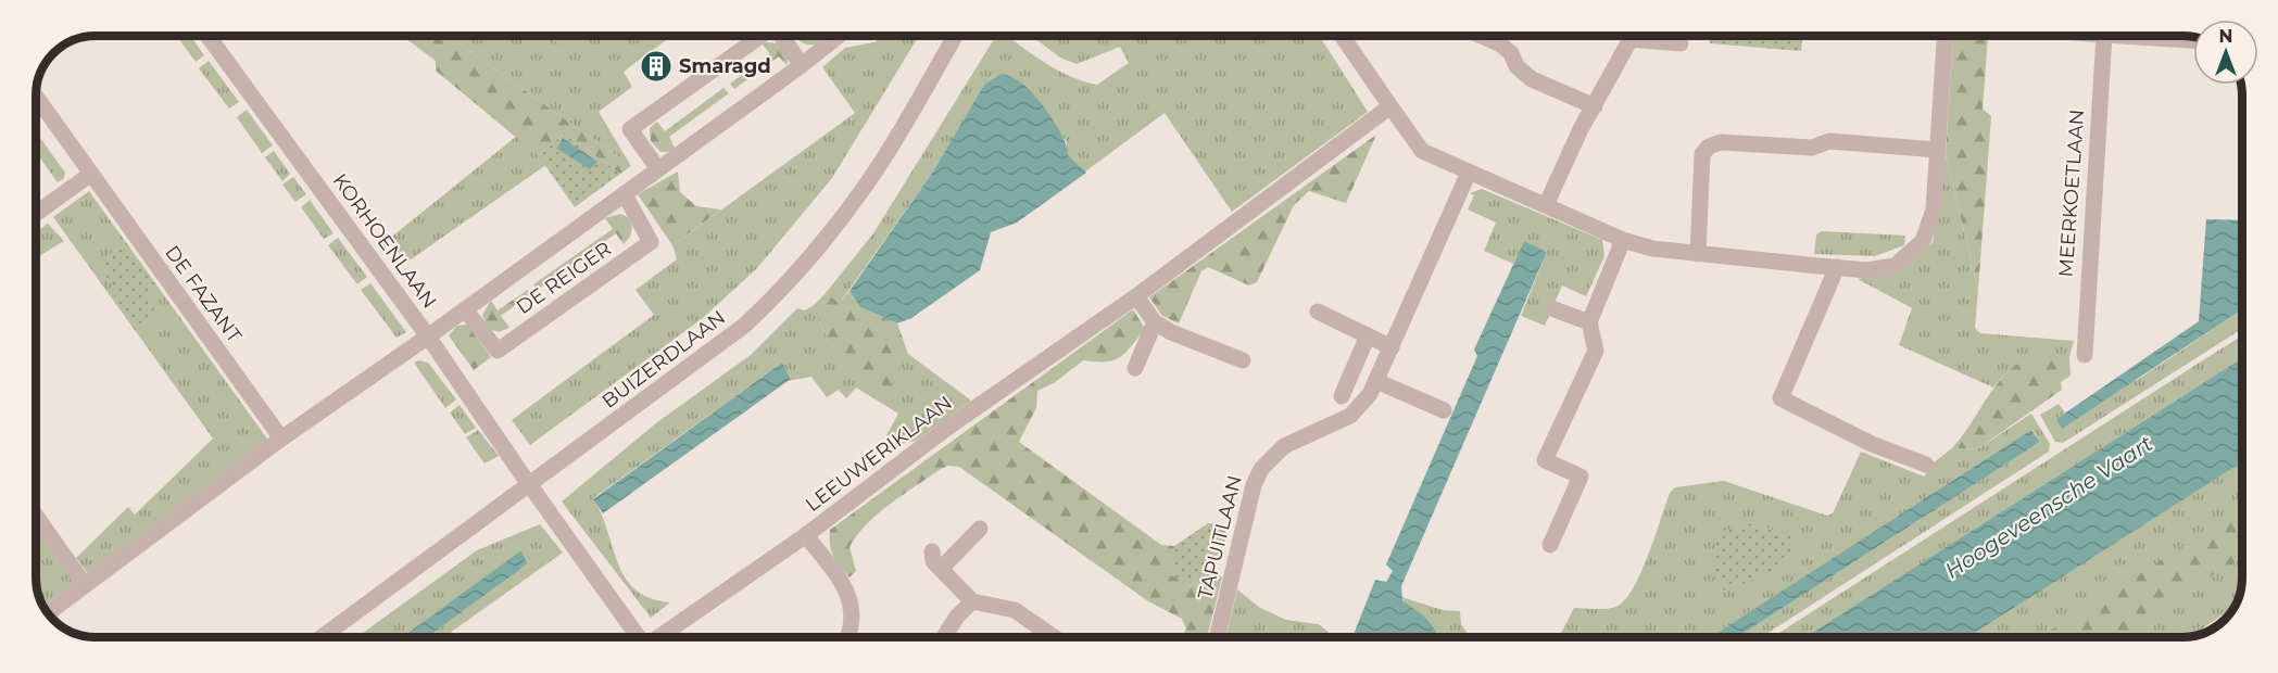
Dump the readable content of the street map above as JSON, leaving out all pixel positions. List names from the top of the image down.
{
  "streets": {
    "street": [
      "MEERKOETLAAN",
      "KORHOENLAAN",
      "DE REIGER",
      "DE FAZANT",
      "BUIZERDLAAN",
      "LEEUWERIKLAAN",
      "TAPUITLAAN"
    ]
  },
  "crossings": [
    ["KORHOENLAAN", "DE REIGER"],
    ["KORHOENLAAN", "BUIZERDLAAN"],
    ["KORHOENLAAN", "LEEUWERIKLAAN"],
    ["BUIZERDLAAN", "LEEUWERIKLAAN"]
  ],
  "water": ["Hoogeveensche Vaart"],
  "places": {
    "building": ["Smaragd"]
  },
  "north": "top"
}
